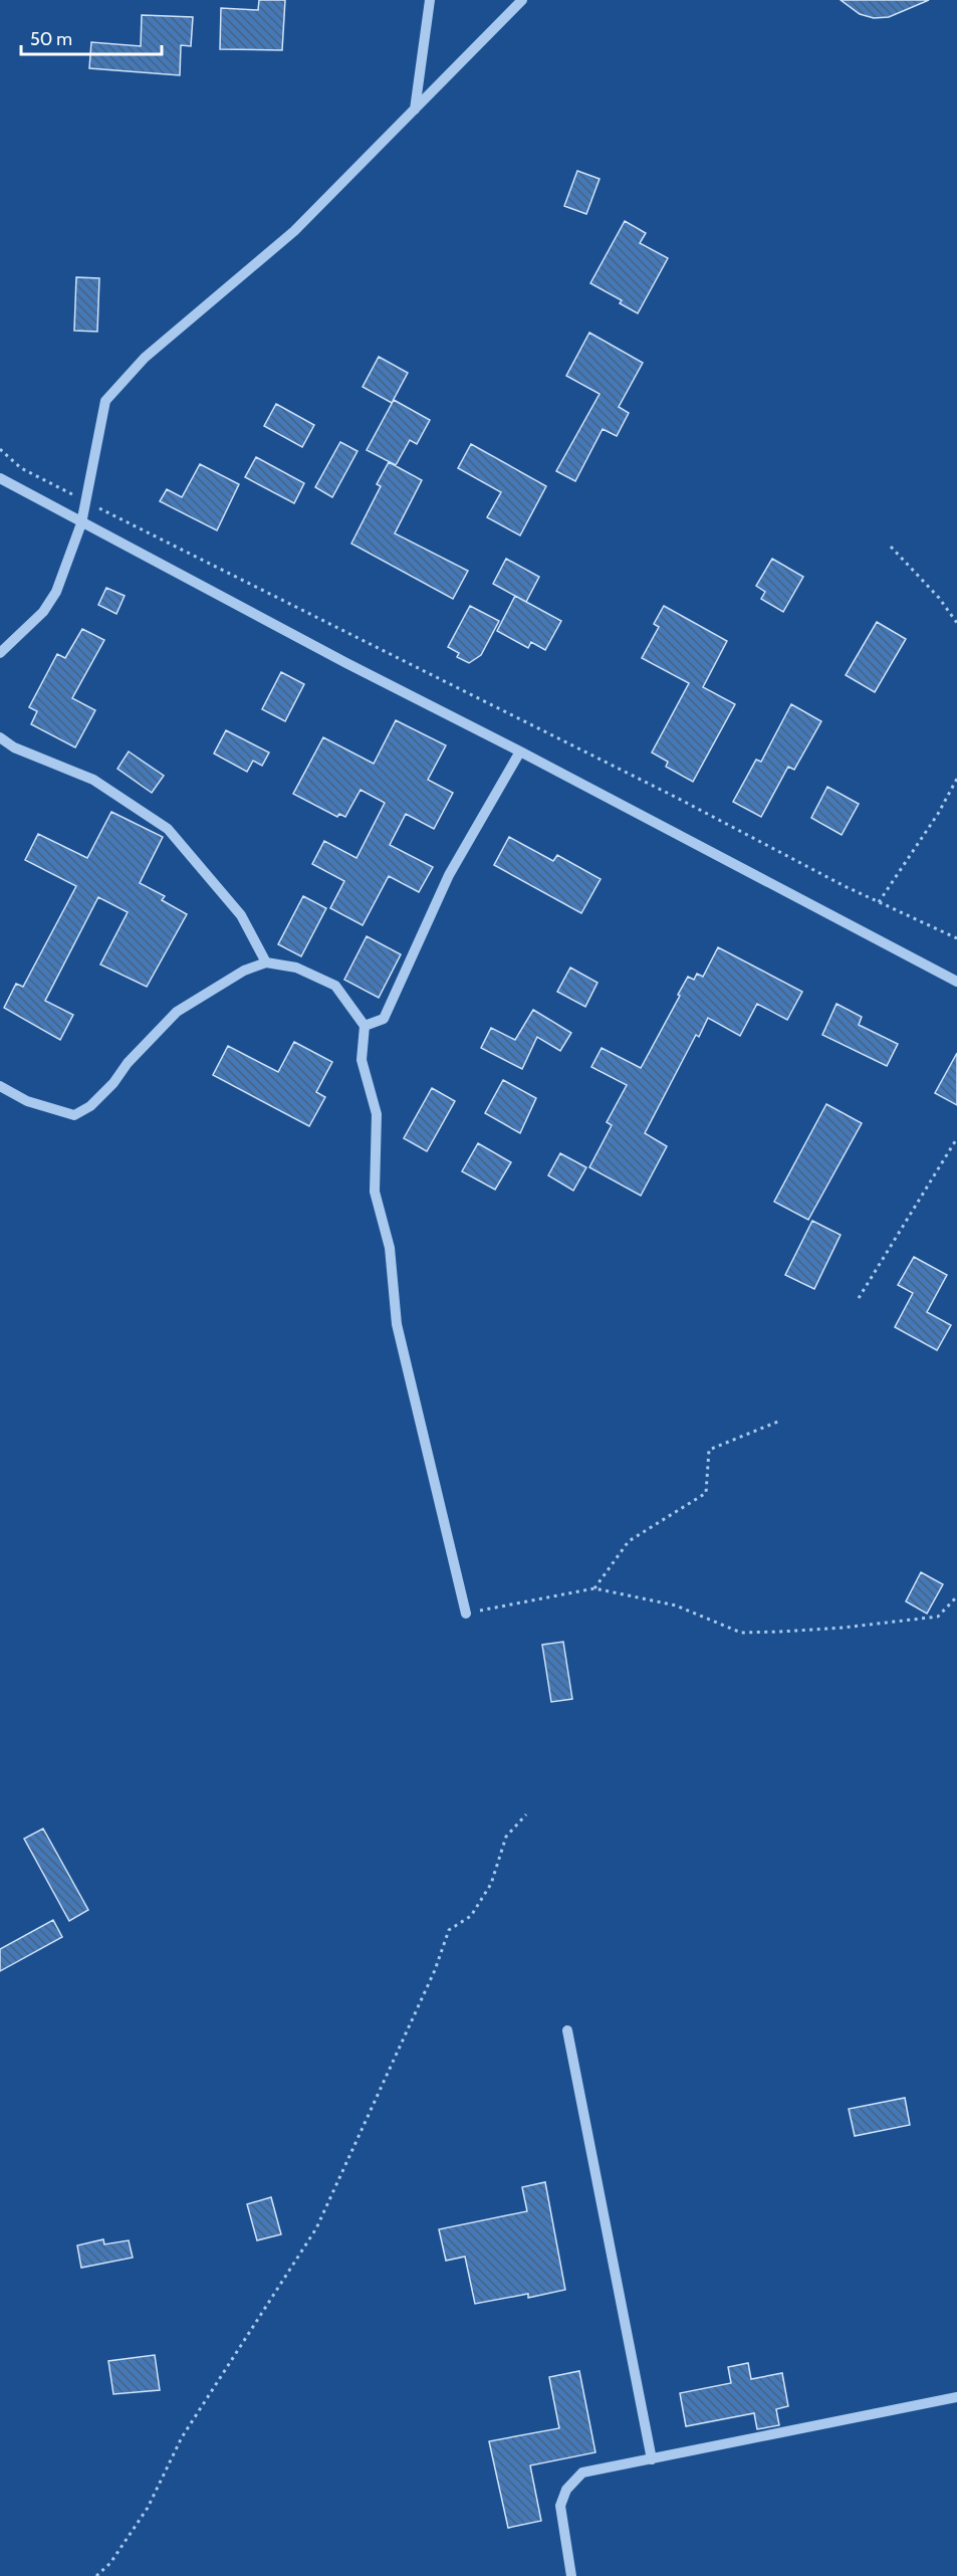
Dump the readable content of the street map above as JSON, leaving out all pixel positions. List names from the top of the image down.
{
  "scale_bar": "50 m"
}
